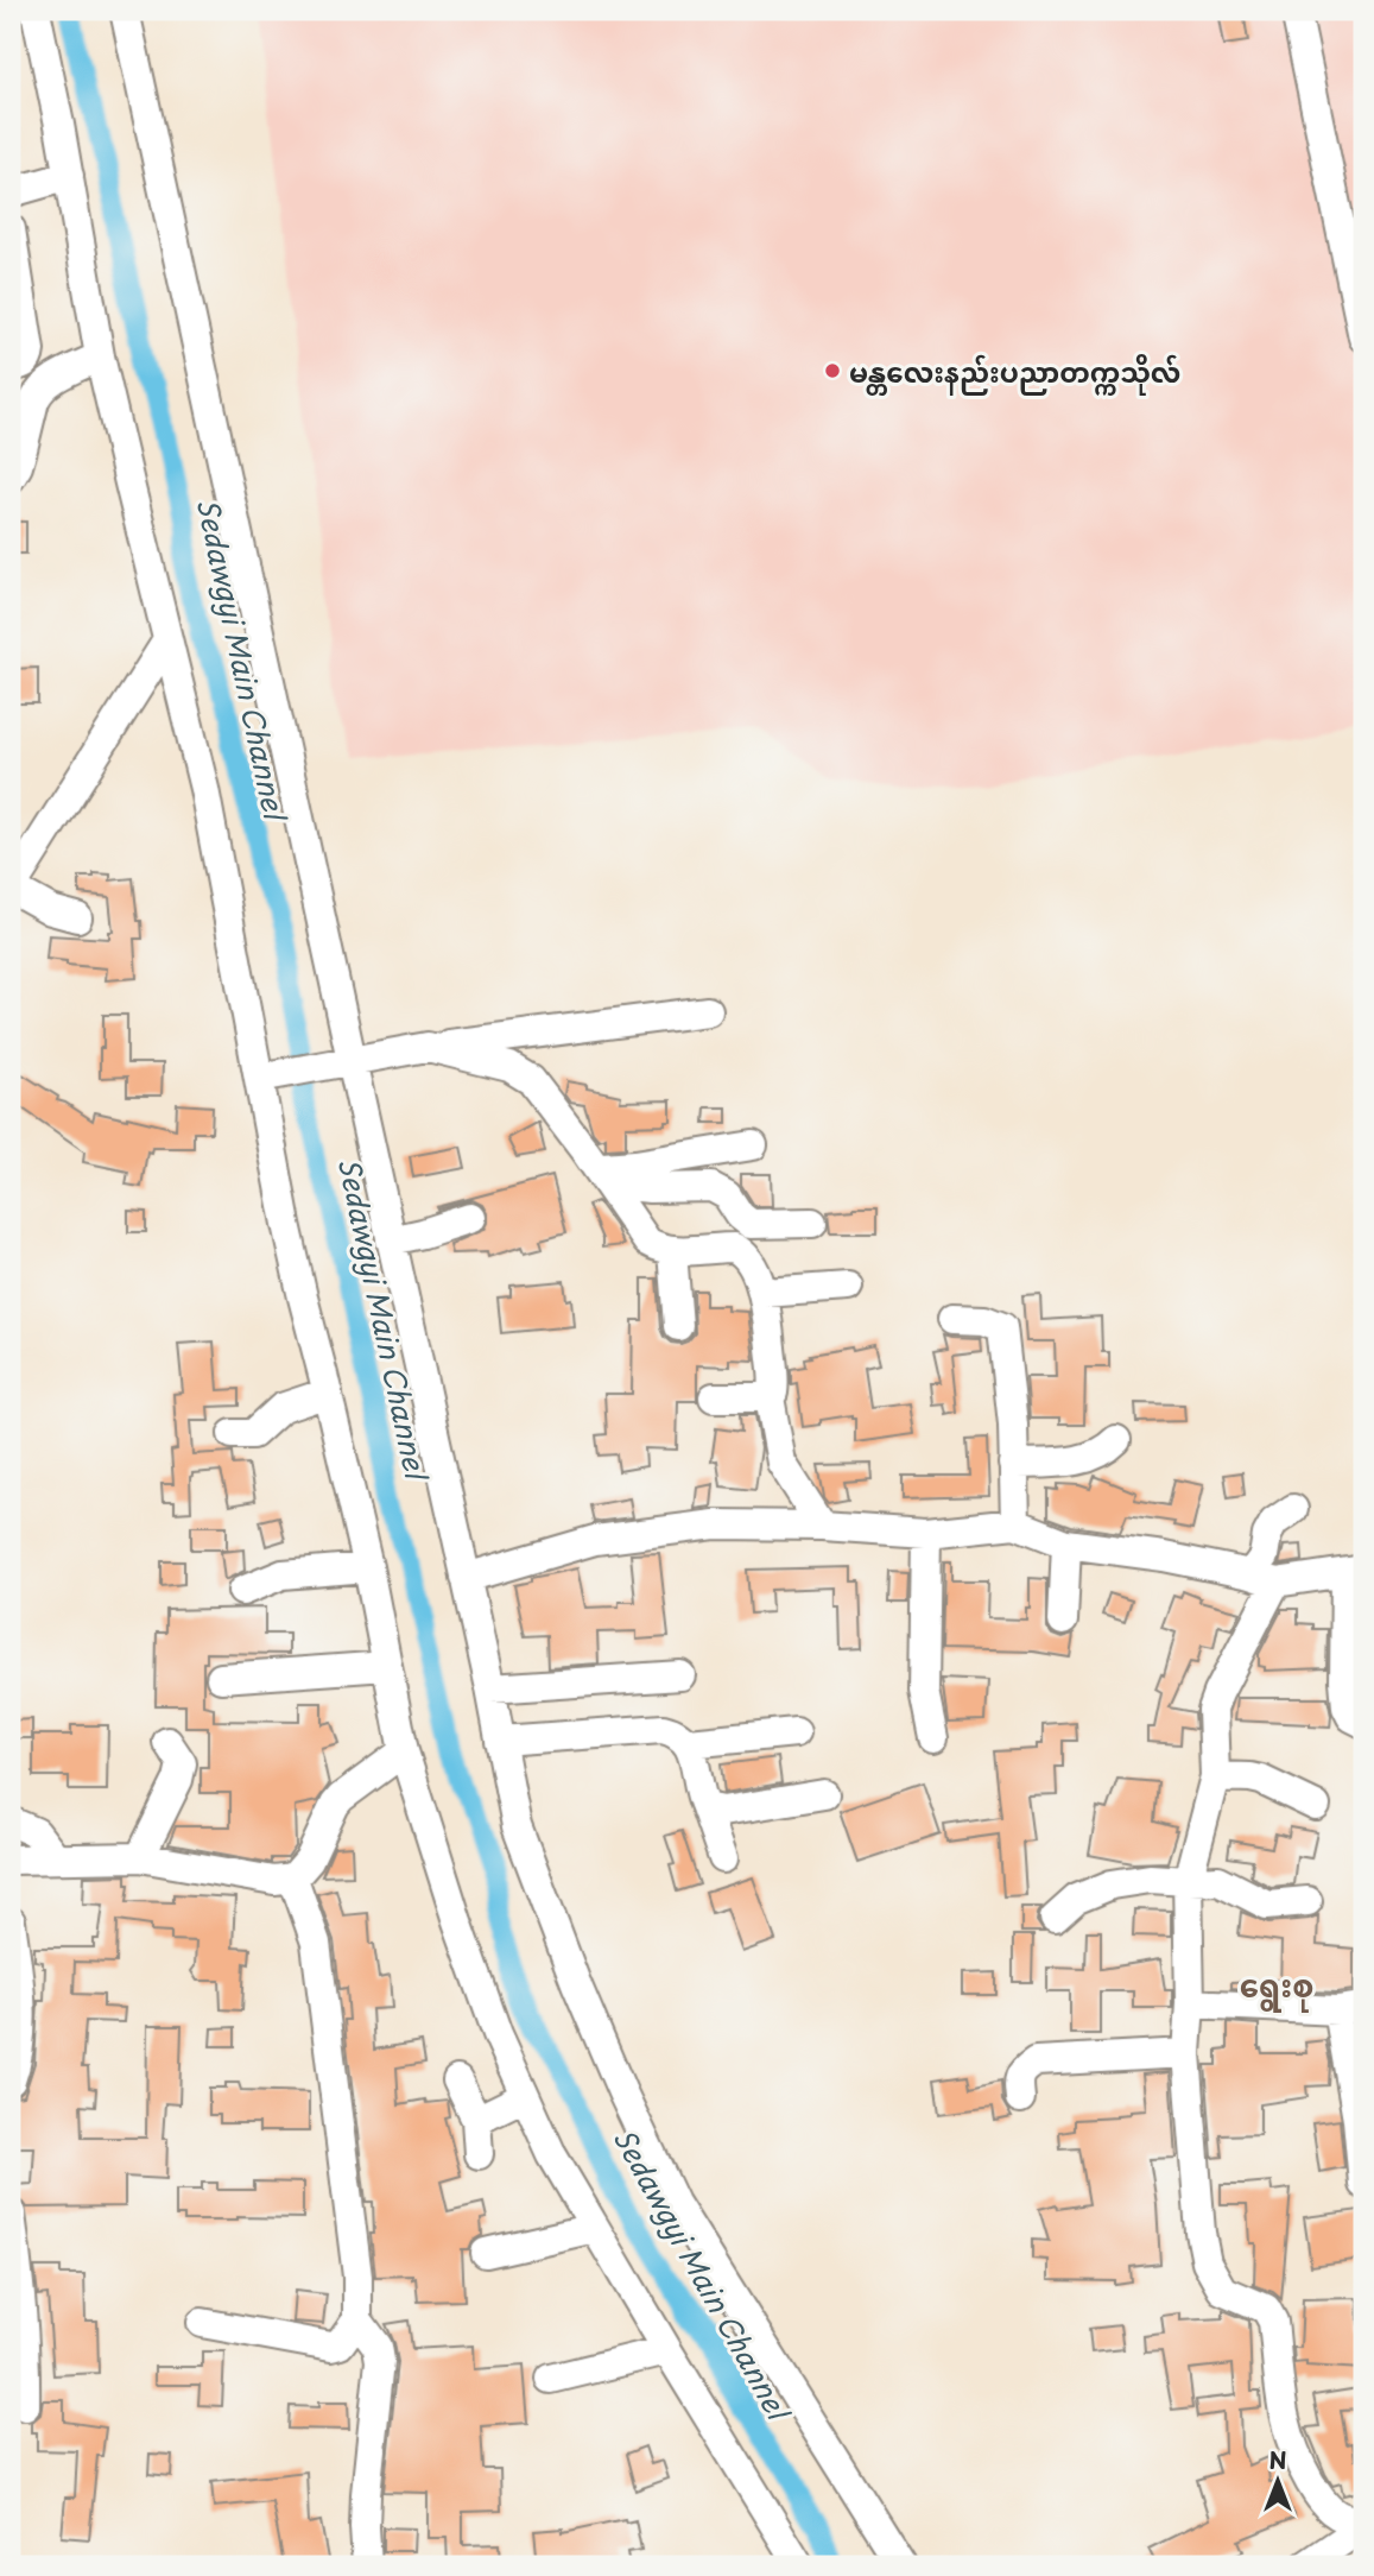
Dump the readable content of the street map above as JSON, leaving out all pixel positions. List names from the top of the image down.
{
  "districts": ["ရွေးစု"],
  "water": ["Sedawgyi Main Channel"],
  "places": ["မန္တလေးနည်းပညာတက္ကသိုလ်"],
  "north": "top"
}
